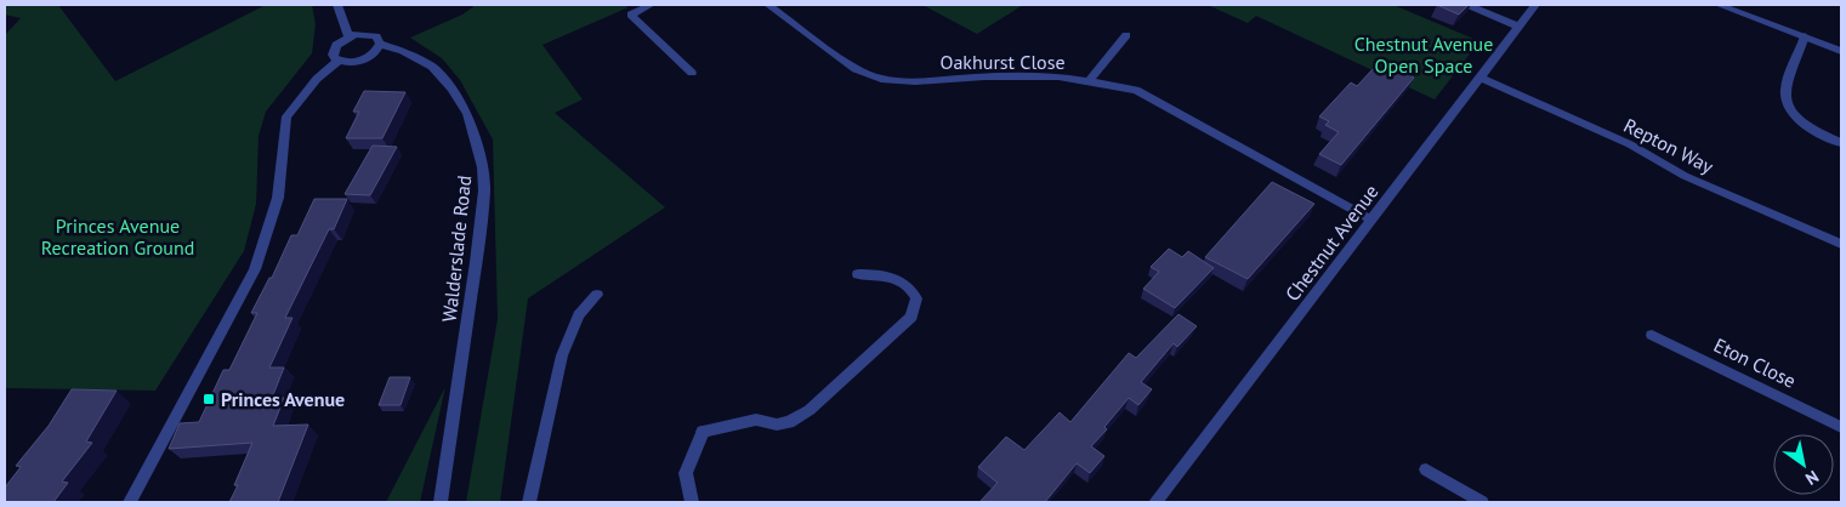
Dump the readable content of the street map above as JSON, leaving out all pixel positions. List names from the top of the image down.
{
  "streets": {
    "street": [
      "Oakhurst Close",
      "Repton Way",
      "Chestnut Avenue",
      "Walderslade Road",
      "Eton Close"
    ]
  },
  "crossings": [
    ["Oakhurst Close", "Chestnut Avenue"],
    ["Repton Way", "Chestnut Avenue"]
  ],
  "parks": ["Chestnut Avenue Open Space", "Princes Avenue Recreation Ground"],
  "places": {
    "transit": ["Princes Avenue"]
  },
  "north": "bottom right"
}
